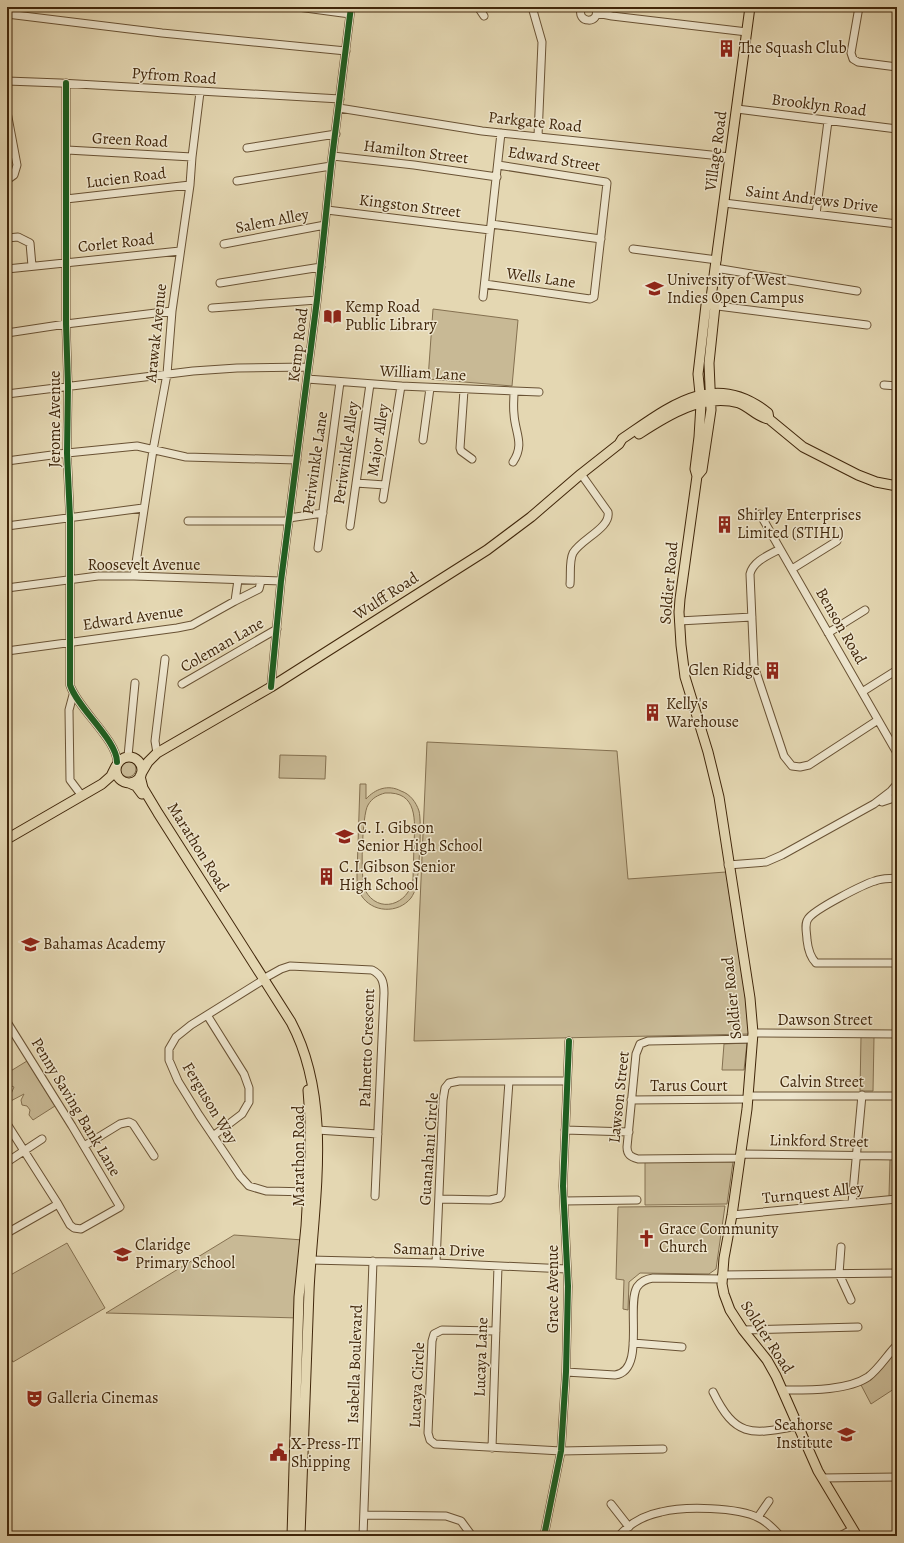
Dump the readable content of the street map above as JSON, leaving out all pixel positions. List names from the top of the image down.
{
  "streets": {
    "main road": [
      "Village Road",
      "Soldier Road",
      "Wulff Road",
      "Marathon Road"
    ],
    "street": [
      "Pyfrom Road",
      "Brooklyn Road",
      "Parkgate Road",
      "Green Road",
      "Hamilton Street",
      "Edward Street",
      "Lucien Road",
      "Saint Andrews Drive",
      "Kingston Street",
      "Salem Alley",
      "Corlet Road",
      "Wells Lane",
      "Arawak Avenue",
      "Kemp Road",
      "William Lane",
      "Jerome Avenue",
      "Major Alley",
      "Periwinkle Alley",
      "Periwinkle Lane",
      "Roosevelt Avenue",
      "Edward Avenue",
      "Benson Road",
      "Coleman Lane",
      "Dawson Street",
      "Palmetto Crescent",
      "Calvin Street",
      "Tarus Court",
      "Lawson Street",
      "Ferguson Way",
      "Penny Saving Bank Lane",
      "Linkford Street",
      "Guanahani Circle",
      "Turnquest Alley",
      "Samana Drive",
      "Grace Avenue",
      "Lucaya Lane",
      "Isabella Boulevard",
      "Lucaya Circle"
    ]
  },
  "crossings": [
    ["Pyfrom Road", "Arawak Avenue"],
    ["Pyfrom Road", "Kemp Road"],
    ["Pyfrom Road", "Jerome Avenue"],
    ["Brooklyn Road", "Village Road"],
    ["Parkgate Road", "Village Road"],
    ["Parkgate Road", "Kemp Road"],
    ["Green Road", "Arawak Avenue"],
    ["Green Road", "Jerome Avenue"],
    ["Village Road", "Saint Andrews Drive"],
    ["Village Road", "Soldier Road"],
    ["Village Road", "Wulff Road"],
    ["Hamilton Street", "Kemp Road"],
    ["Edward Street", "Kingston Street"],
    ["Edward Street", "Wells Lane"],
    ["Lucien Road", "Arawak Avenue"],
    ["Lucien Road", "Jerome Avenue"],
    ["Kingston Street", "Wells Lane"],
    ["Kingston Street", "Kemp Road"],
    ["Salem Alley", "Kemp Road"],
    ["Corlet Road", "Arawak Avenue"],
    ["Corlet Road", "Jerome Avenue"],
    ["Arawak Avenue", "Roosevelt Avenue"],
    ["Kemp Road", "William Lane"],
    ["Kemp Road", "Roosevelt Avenue"],
    ["Kemp Road", "Wulff Road"],
    ["Kemp Road", "Coleman Lane"],
    ["William Lane", "Major Alley"],
    ["William Lane", "Periwinkle Alley"],
    ["William Lane", "Periwinkle Lane"],
    ["Jerome Avenue", "Roosevelt Avenue"],
    ["Jerome Avenue", "Wulff Road"],
    ["Jerome Avenue", "Edward Avenue"],
    ["Jerome Avenue", "Marathon Road"],
    ["Roosevelt Avenue", "Edward Avenue"],
    ["Soldier Road", "Wulff Road"],
    ["Soldier Road", "Dawson Street"],
    ["Soldier Road", "Calvin Street"],
    ["Soldier Road", "Tarus Court"],
    ["Soldier Road", "Lawson Street"],
    ["Soldier Road", "Linkford Street"],
    ["Soldier Road", "Turnquest Alley"],
    ["Wulff Road", "Marathon Road"],
    ["Marathon Road", "Palmetto Crescent"],
    ["Marathon Road", "Ferguson Way"],
    ["Marathon Road", "Samana Drive"],
    ["Dawson Street", "Lawson Street"],
    ["Palmetto Crescent", "Ferguson Way"],
    ["Calvin Street", "Tarus Court"],
    ["Tarus Court", "Lawson Street"],
    ["Lawson Street", "Linkford Street"],
    ["Guanahani Circle", "Samana Drive"],
    ["Guanahani Circle", "Grace Avenue"],
    ["Samana Drive", "Grace Avenue"],
    ["Samana Drive", "Lucaya Lane"],
    ["Samana Drive", "Isabella Boulevard"],
    ["Grace Avenue", "Lucaya Circle"],
    ["Lucaya Lane", "Lucaya Circle"]
  ],
  "places": {
    "building": [
      "The Squash Club",
      "Shirley Enterprises Limited (STIHL)",
      "Glen Ridge",
      "Kelly's Warehouse",
      "C.I.Gibson Senior High School"
    ],
    "school or university": [
      "University of West Indies Open Campus",
      "C. I. Gibson Senior High School",
      "Bahamas Academy",
      "Claridge Primary School",
      "Seahorse Institute"
    ],
    "library": ["Kemp Road Public Library"],
    "church": ["Grace Community Church"],
    "theatre": ["Galleria Cinemas"],
    "public building": ["X-Press-IT Shipping"]
  }
}
